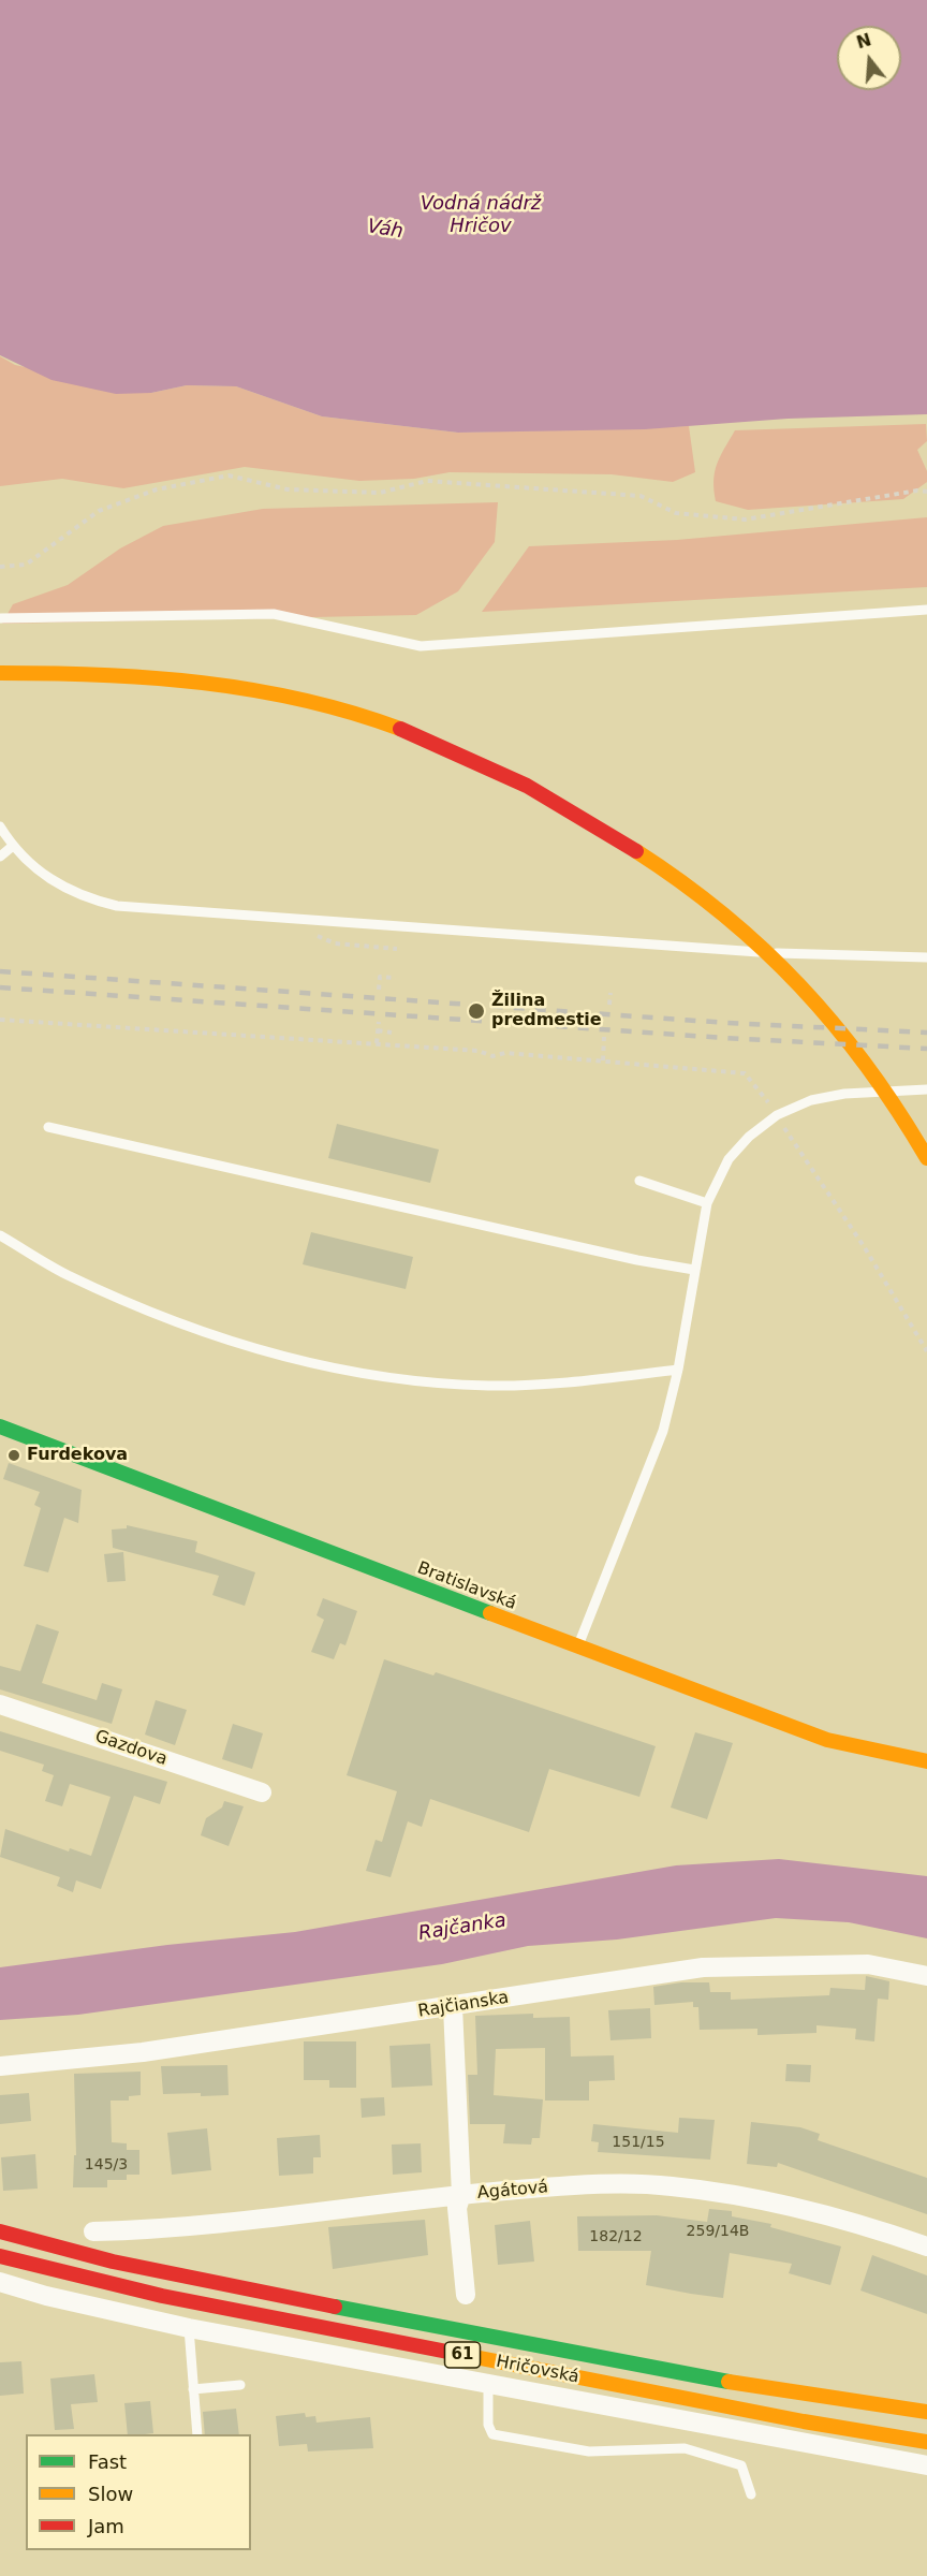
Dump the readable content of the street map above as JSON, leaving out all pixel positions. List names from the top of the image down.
{
  "streets": {
    "street": [
      "Bratislavská",
      "Gazdova",
      "Rajčianska",
      "Agátová",
      "61",
      "Hričovská"
    ]
  },
  "water": ["Vodná nádrž Hričov", "Váh", "Rajčanka"],
  "places": ["Žilina predmestie", "Furdekova"],
  "house_numbers": [
    "151/15",
    "145/3",
    "259/14B",
    "182/12"
  ],
  "legend": ["Fast", "Slow", "Jam"],
  "north": "top"
}
